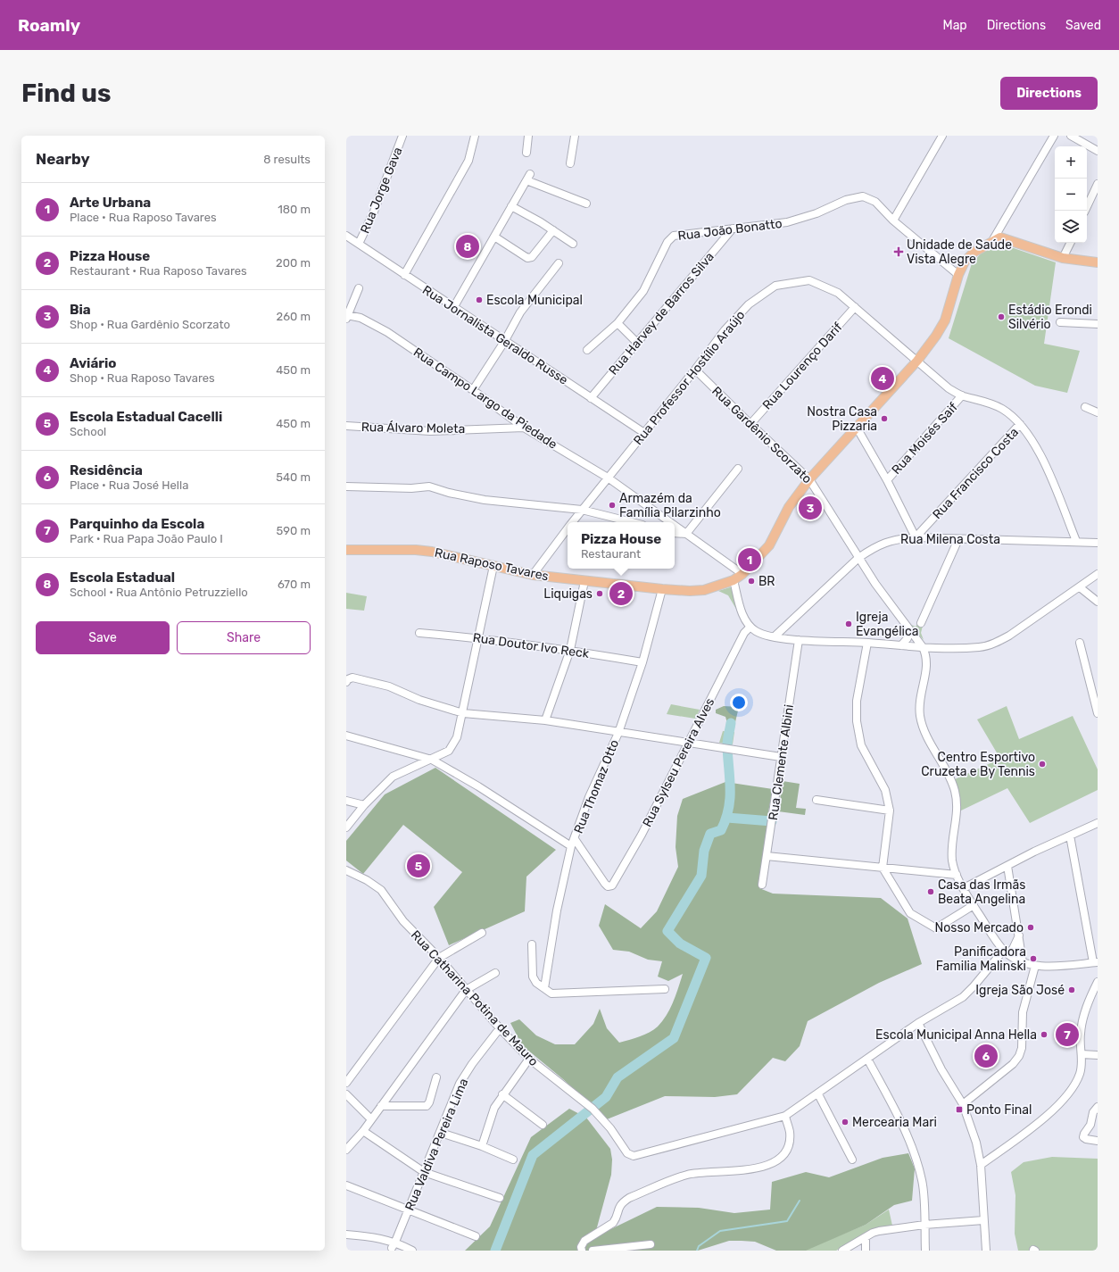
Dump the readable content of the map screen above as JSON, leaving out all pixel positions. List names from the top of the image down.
{
  "streets": {
    "main road": ["Rua Raposo Tavares"],
    "street": [
      "Rua Jorge Gava",
      "Rua João Bonatto",
      "Rua Harvey de Barros Silva",
      "Rua Jornalista Geraldo Russe",
      "Rua Lourenço Darif",
      "Rua Professor Hostílio Araújo",
      "Rua Campo Largo da Piedade",
      "Rua Álvaro Moleta",
      "Rua Gardênio Scorzato",
      "Rua Moisés Saif",
      "Rua Francisco Costa",
      "Rua Milena Costa",
      "Rua Doutor Ivo Reck",
      "Rua Sylseu Pereira Alves",
      "Rua Clemente Albini",
      "Rua Thomaz Otto",
      "Rua Catharina Potina de Mauro",
      "Rua Valdiva Pereira Lima"
    ]
  },
  "crossings": [
    ["Rua Jorge Gava", "Rua Jornalista Geraldo Russe"],
    ["Rua João Bonatto", "Rua Harvey de Barros Silva"],
    ["Rua Harvey de Barros Silva", "Rua Jornalista Geraldo Russe"],
    ["Rua Jornalista Geraldo Russe", "Rua Professor Hostílio Araújo"],
    ["Rua Lourenço Darif", "Rua Professor Hostílio Araújo"],
    ["Rua Lourenço Darif", "Rua Gardênio Scorzato"],
    ["Rua Professor Hostílio Araújo", "Rua Campo Largo da Piedade"],
    ["Rua Professor Hostílio Araújo", "Rua Gardênio Scorzato"],
    ["Rua Professor Hostílio Araújo", "Rua Moisés Saif"],
    ["Rua Professor Hostílio Araújo", "Rua Francisco Costa"],
    ["Rua Professor Hostílio Araújo", "Rua Milena Costa"],
    ["Rua Professor Hostílio Araújo", "Rua Raposo Tavares"],
    ["Rua Campo Largo da Piedade", "Rua Álvaro Moleta"],
    ["Rua Campo Largo da Piedade", "Rua Raposo Tavares"],
    ["Rua Gardênio Scorzato", "Rua Milena Costa"],
    ["Rua Gardênio Scorzato", "Rua Raposo Tavares"],
    ["Rua Francisco Costa", "Rua Milena Costa"],
    ["Rua Raposo Tavares", "Rua Thomaz Otto"],
    ["Rua Doutor Ivo Reck", "Rua Thomaz Otto"],
    ["Rua Sylseu Pereira Alves", "Rua Thomaz Otto"],
    ["Rua Catharina Potina de Mauro", "Rua Valdiva Pereira Lima"]
  ],
  "places": {
    "health": ["Unidade de Saúde Vista Alegre"],
    "other": [
      "Escola Municipal",
      "Estádio Erondi Silvério",
      "Nostra Casa Pizzaria",
      "Armazém da Família Pilarzinho",
      "BR",
      "Liquigas",
      "Igreja Evangélica",
      "Centro Esportivo Cruzeta e By Tennis",
      "Casa das Irmãs Beata Angelina",
      "Nosso Mercado",
      "Panificadora Familia Malinski",
      "Igreja São José",
      "Escola Municipal Anna Hella",
      "Mercearia Mari"
    ],
    "transit": ["Ponto Final"]
  },
  "page": {
    "header": "Roamly",
    "nav": ["Map", "Directions", "Saved"],
    "buttons": [
      "Directions",
      ["Save", "Share"]
    ],
    "title": "Find us",
    "heading": ["Nearby", "8 results"],
    "map_buttons": ["+", "−"],
    "list": [
      {
        "mark": "1",
        "name": "Arte Urbana",
        "note": "Place · Rua Raposo Tavares",
        "value": "180 m"
      },
      {
        "mark": "2",
        "name": "Pizza House",
        "note": "Restaurant · Rua Raposo Tavares",
        "value": "200 m"
      },
      {
        "mark": "3",
        "name": "Bia",
        "note": "Shop · Rua Gardênio Scorzato",
        "value": "260 m"
      },
      {
        "mark": "4",
        "name": "Aviário",
        "note": "Shop · Rua Raposo Tavares",
        "value": "450 m"
      },
      {
        "mark": "5",
        "name": "Escola Estadual Cacelli",
        "note": "School",
        "value": "450 m"
      },
      {
        "mark": "6",
        "name": "Residência",
        "note": "Place · Rua José Hella",
        "value": "540 m"
      },
      {
        "mark": "7",
        "name": "Parquinho da Escola",
        "note": "Park · Rua Papa João Paulo I",
        "value": "590 m"
      },
      {
        "mark": "8",
        "name": "Escola Estadual",
        "note": "School · Rua Antônio Petruzziello",
        "value": "670 m"
      }
    ],
    "pins": [
      "8",
      "4",
      "3",
      "1",
      "2",
      "5",
      "7",
      "6"
    ],
    "popup": ["Pizza House", "Restaurant"]
  }
}
